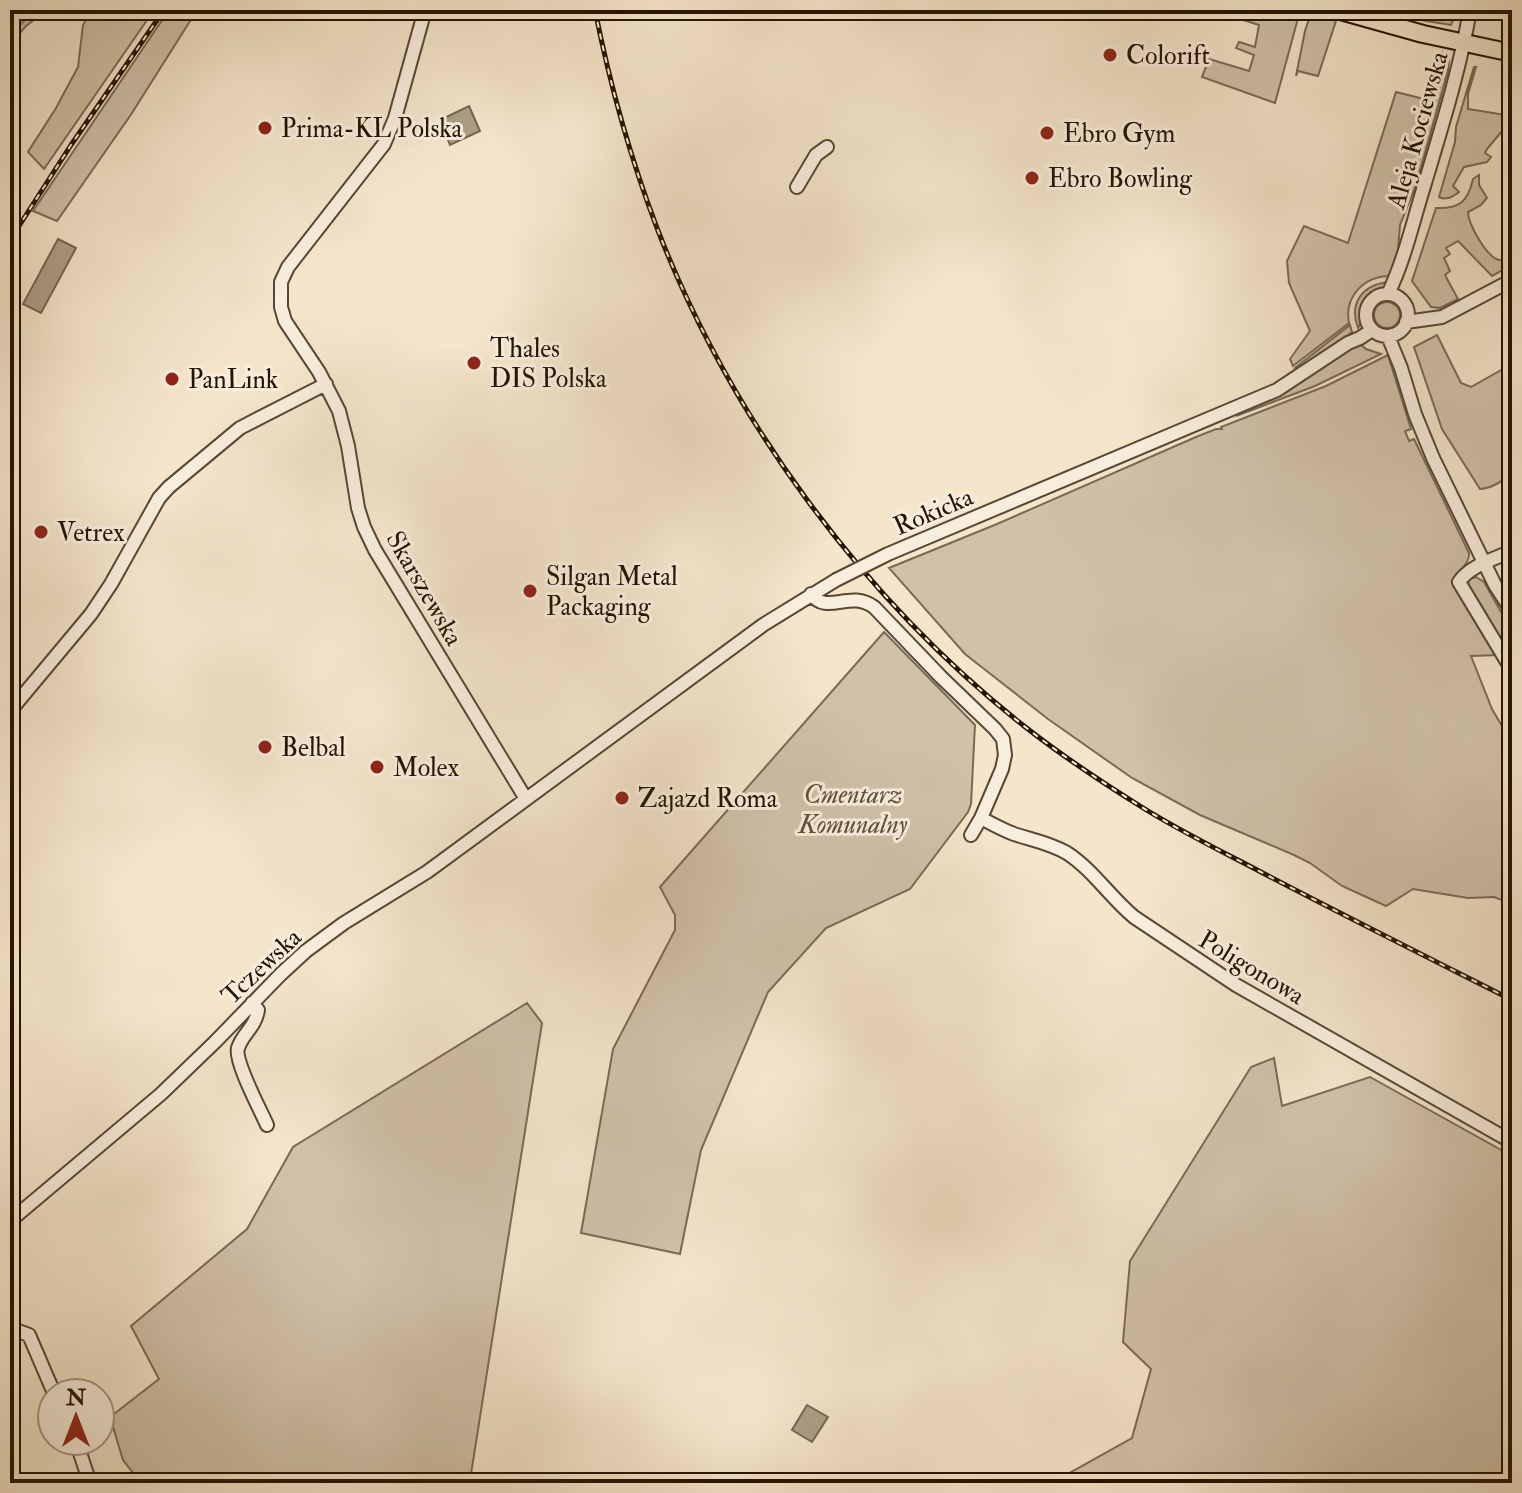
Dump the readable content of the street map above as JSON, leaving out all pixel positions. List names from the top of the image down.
{
  "streets": {
    "street": [
      "Aleja Kociewska",
      "Rokicka",
      "Skarszewska",
      "Tczewska",
      "Poligonowa"
    ]
  },
  "crossings": [
    ["Aleja Kociewska", "Rokicka"],
    ["Rokicka", "Tczewska"],
    ["Skarszewska", "Tczewska"]
  ],
  "parks": ["Cmentarz Komunalny"],
  "places": [
    "Colorift",
    "Prima-KL Polska",
    "Ebro Gym",
    "Ebro Bowling",
    "Thales DIS Polska",
    "PanLink",
    "Vetrex",
    "Silgan Metal Packaging",
    "Belbal",
    "Molex",
    "Zajazd Roma"
  ],
  "north": "top"
}
